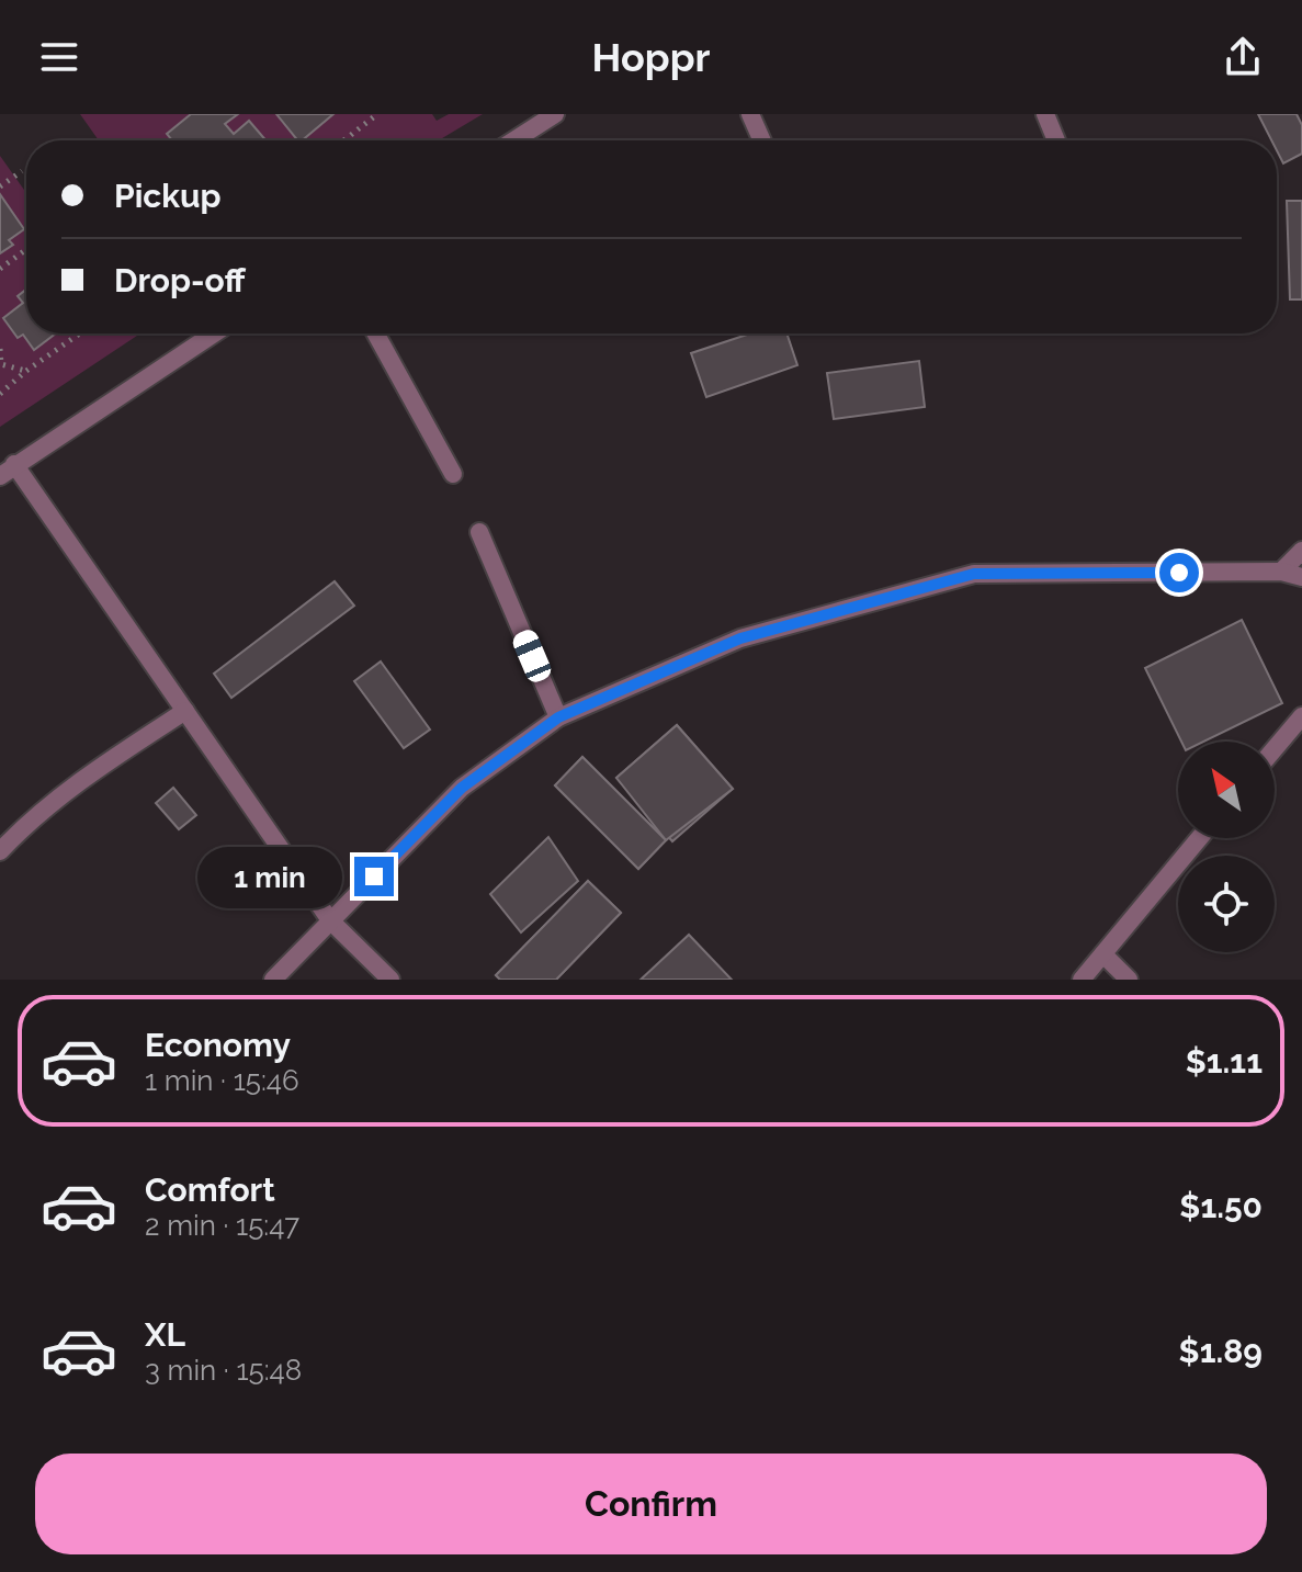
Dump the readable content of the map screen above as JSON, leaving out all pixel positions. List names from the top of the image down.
{
  "north": "top left",
  "page": {
    "header": "Hoppr",
    "banner": ["Pickup", "Drop-off"],
    "bubble": "1 min",
    "list": [
      {
        "name": "Economy",
        "note": "1 min · 15:46",
        "value": "$1.11"
      },
      {
        "name": "Comfort",
        "note": "2 min · 15:47",
        "value": "$1.50"
      },
      {
        "name": "XL",
        "note": "3 min · 15:48",
        "value": "$1.89"
      }
    ],
    "buttons": "Confirm"
  }
}
